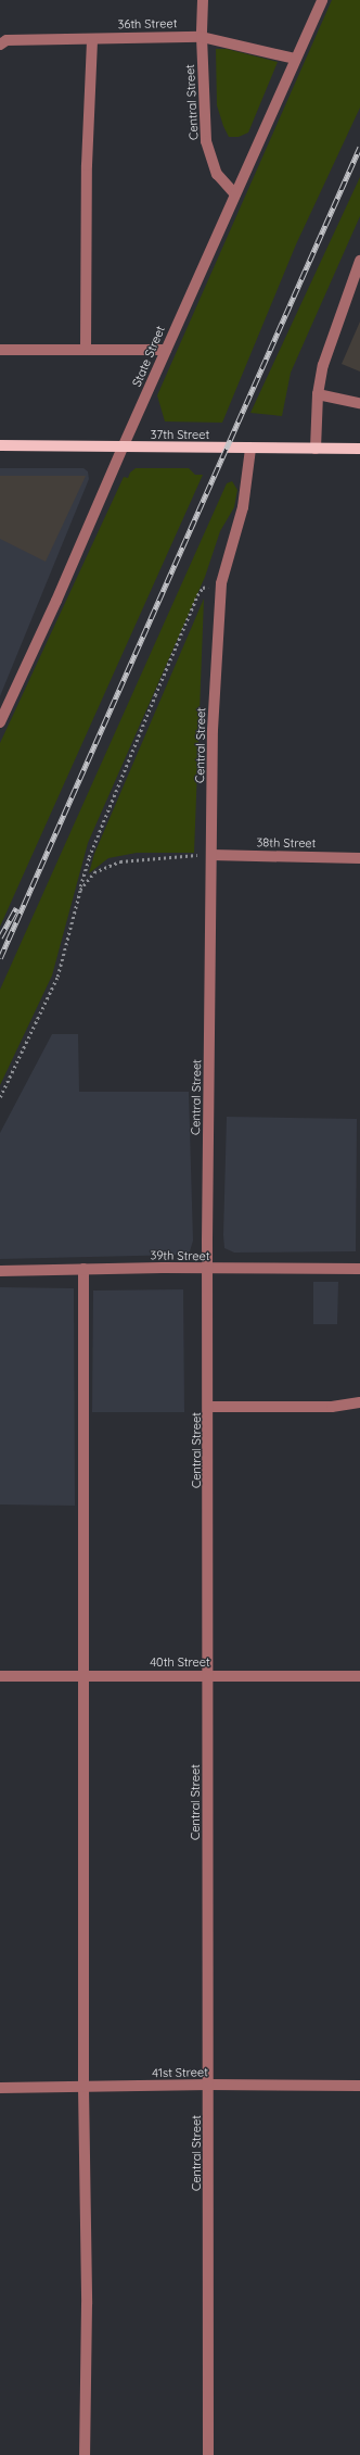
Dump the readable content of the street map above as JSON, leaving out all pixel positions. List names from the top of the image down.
{
  "streets": {
    "main road": ["37th Street"],
    "street": [
      "36th Street",
      "Central Street",
      "State Street",
      "38th Street",
      "39th Street",
      "40th Street",
      "41st Street"
    ]
  },
  "crossings": [
    ["36th Street", "Central Street"],
    ["36th Street", "State Street"],
    ["Central Street", "State Street"],
    ["Central Street", "37th Street"],
    ["Central Street", "38th Street"],
    ["Central Street", "39th Street"],
    ["Central Street", "40th Street"],
    ["Central Street", "41st Street"],
    ["State Street", "37th Street"]
  ]
}
